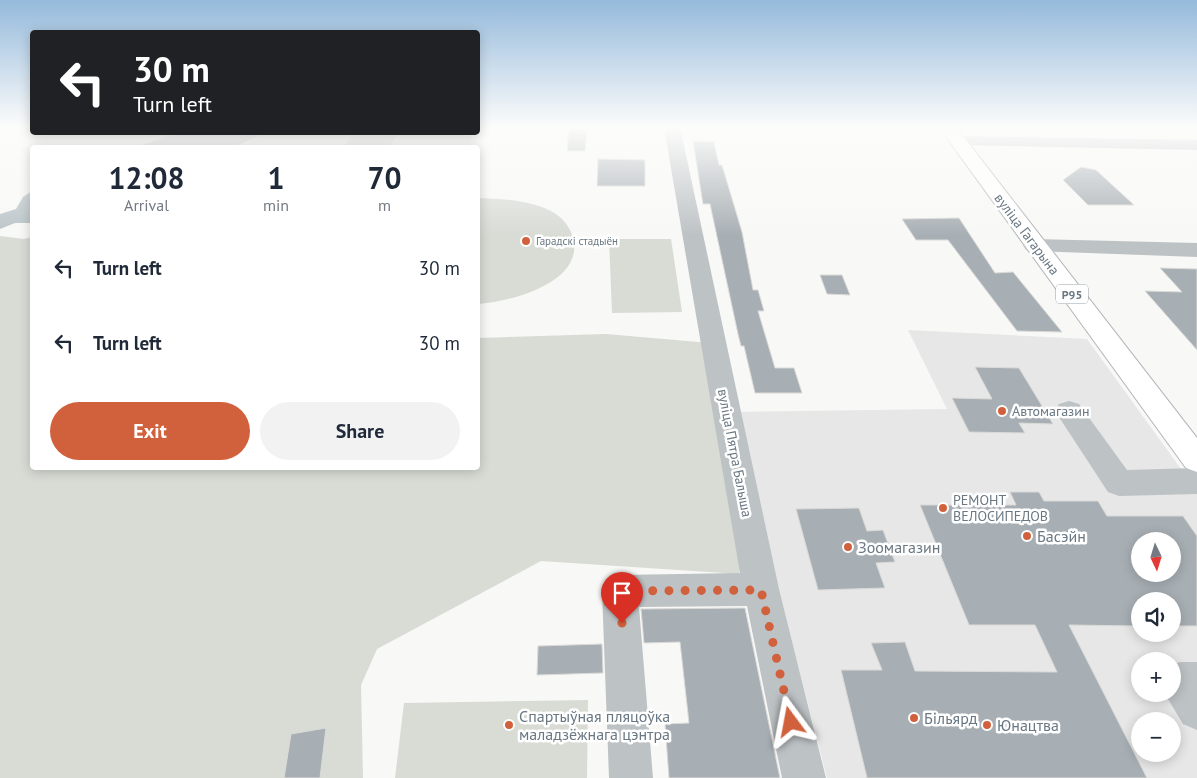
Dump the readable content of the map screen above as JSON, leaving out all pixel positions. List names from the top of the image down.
{
  "streets": {
    "main road": ["вуліца Гагарына", "Р95"],
    "street": ["вуліца Пятра Балыша"]
  },
  "places": [
    "Гарадскі стадыён",
    "Автомагазин",
    "РЕМОНТ ВЕЛОСИПЕДОВ",
    "Басэйн",
    "Зоомагазин",
    "Більярд",
    "Спартыўная пляцоўка маладзёжнага цэнтра",
    "Юнацтва"
  ],
  "north": "bottom",
  "page": {
    "turn": ["30 m", "Turn left"],
    "eta": [
      "12:08",
      "Arrival",
      "1",
      "min",
      "70",
      "m"
    ],
    "list": [
      {
        "name": "Turn left",
        "value": "30 m"
      },
      {
        "name": "Turn left",
        "value": "30 m"
      }
    ],
    "buttons": ["Exit", "Share"],
    "map_buttons": ["+", "−"]
  }
}
